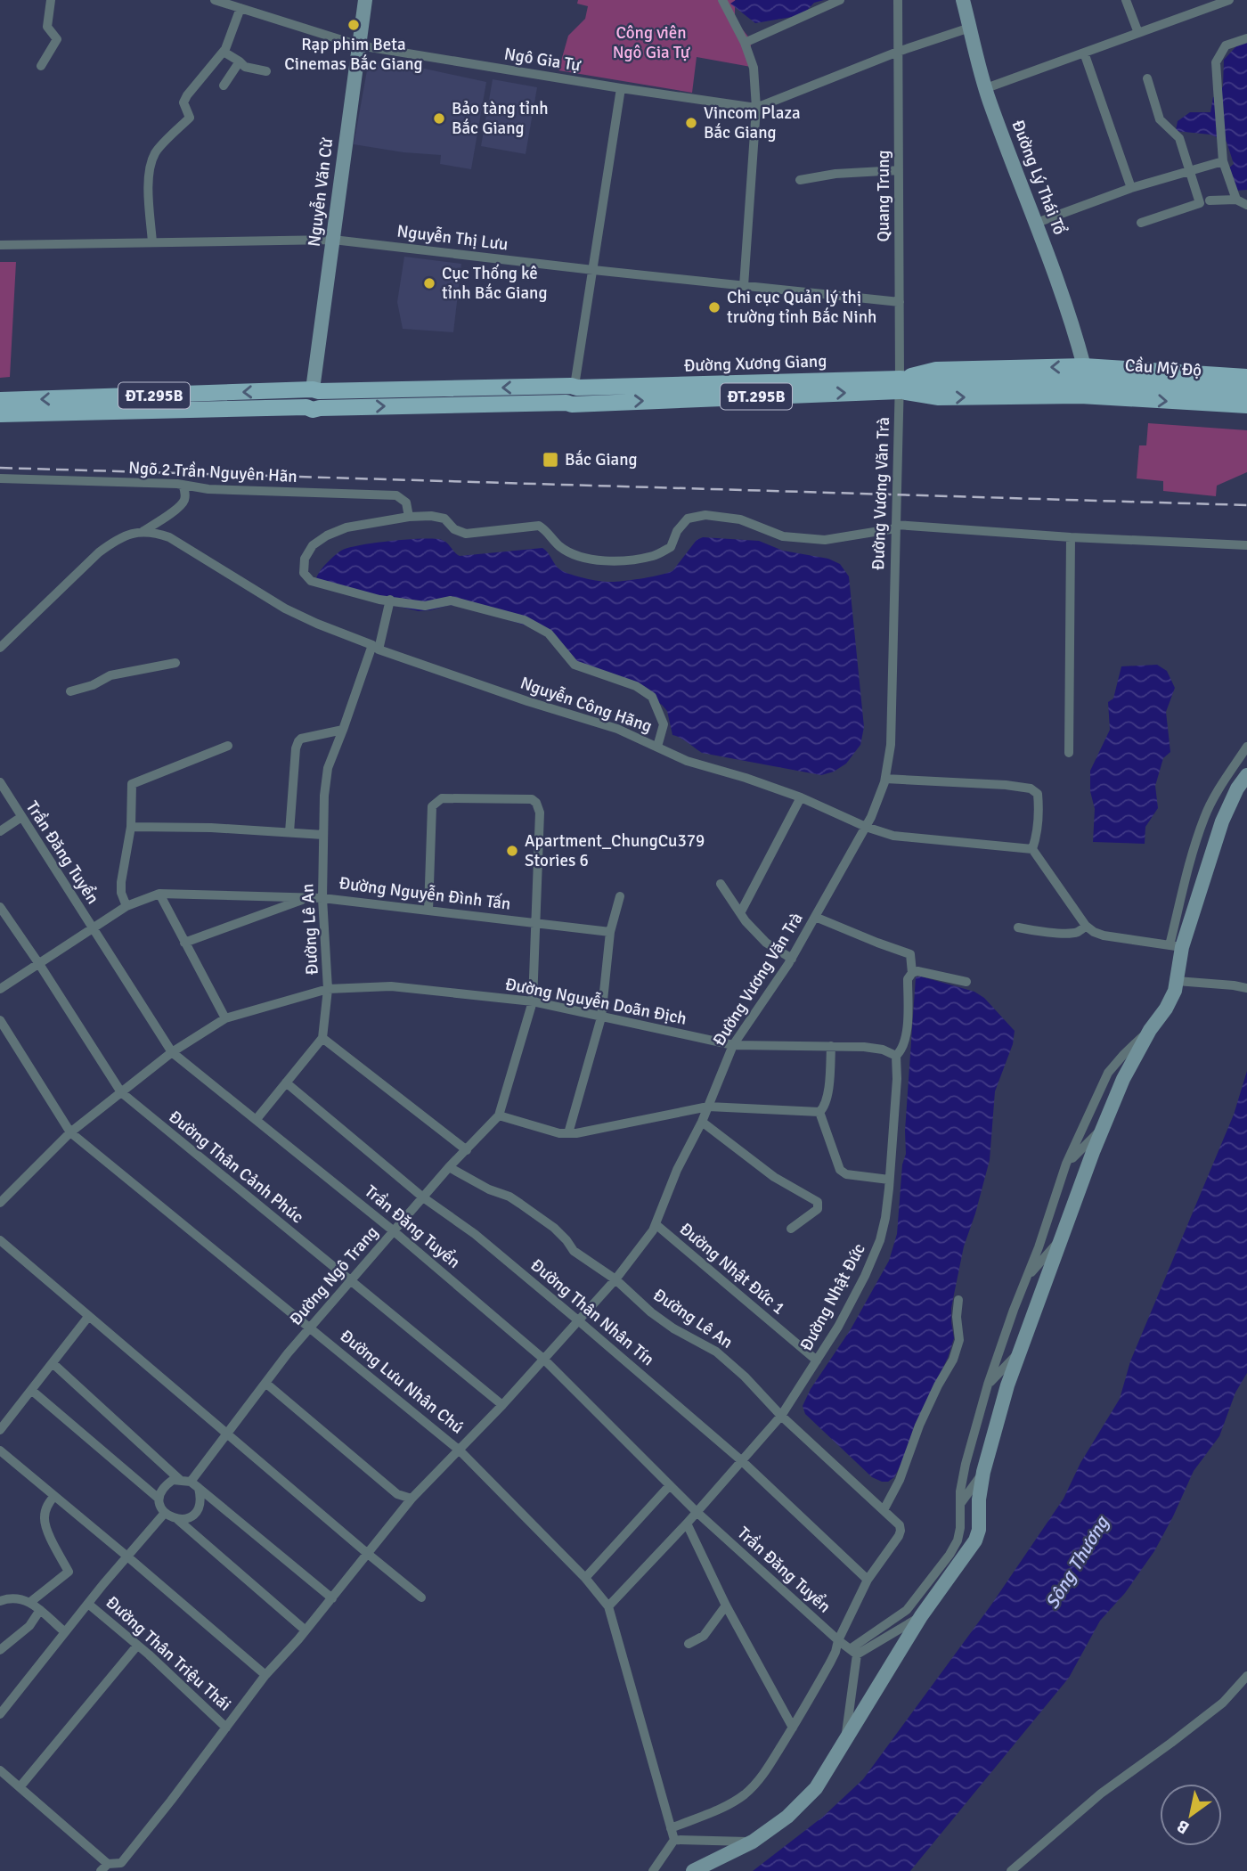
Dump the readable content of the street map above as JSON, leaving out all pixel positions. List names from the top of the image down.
{
  "streets": {
    "main road": ["Đường Xương Giang", "Cầu Mỹ Độ", "ĐT.295B"],
    "street": [
      "Ngô Gia Tự",
      "Đường Lý Thái Tổ",
      "Nguyễn Văn Cừ",
      "Quang Trung",
      "Nguyễn Thị Lưu",
      "Ngõ 2 Trần Nguyên Hãn",
      "Đường Vương Văn Trà",
      "Nguyễn Công Hãng",
      "Trần Đăng Tuyển",
      "Đường Nguyễn Đình Tấn",
      "Đường Lê An",
      "Đường Nguyễn Doãn Địch",
      "Đường Thân Cảnh Phúc",
      "Đường Nhật Đức 1",
      "Đường Ngô Trang",
      "Đường Nhật Đức",
      "Đường Thân Nhân Tín",
      "Đường Lưu Nhân Chú",
      "Đường Thân Triệu Thái"
    ]
  },
  "crossings": [
    ["Ngô Gia Tự", "Đường Lý Thái Tổ"],
    ["Ngô Gia Tự", "Nguyễn Văn Cừ"],
    ["Ngô Gia Tự", "Quang Trung"],
    ["Nguyễn Văn Cừ", "Nguyễn Thị Lưu"],
    ["Nguyễn Văn Cừ", "Đường Xương Giang"],
    ["Quang Trung", "Nguyễn Thị Lưu"],
    ["Quang Trung", "Đường Xương Giang"],
    ["Quang Trung", "Đường Vương Văn Trà"],
    ["Đường Xương Giang", "Cầu Mỹ Độ"],
    ["Đường Xương Giang", "Đường Vương Văn Trà"],
    ["Đường Vương Văn Trà", "Nguyễn Công Hãng"],
    ["Đường Vương Văn Trà", "Trần Đăng Tuyển"],
    ["Đường Vương Văn Trà", "Đường Lê An"],
    ["Đường Vương Văn Trà", "Đường Nguyễn Doãn Địch"],
    ["Đường Vương Văn Trà", "Đường Thân Cảnh Phúc"],
    ["Đường Vương Văn Trà", "Đường Nhật Đức 1"],
    ["Đường Vương Văn Trà", "Đường Thân Nhân Tín"],
    ["Đường Vương Văn Trà", "Đường Lưu Nhân Chú"],
    ["Đường Vương Văn Trà", "Đường Thân Triệu Thái"],
    ["Nguyễn Công Hãng", "Đường Lê An"],
    ["Trần Đăng Tuyển", "Đường Nguyễn Đình Tấn"],
    ["Trần Đăng Tuyển", "Đường Nguyễn Doãn Địch"],
    ["Trần Đăng Tuyển", "Đường Ngô Trang"],
    ["Trần Đăng Tuyển", "Đường Nhật Đức"],
    ["Đường Nguyễn Đình Tấn", "Đường Lê An"],
    ["Đường Nguyễn Đình Tấn", "Đường Thân Cảnh Phúc"],
    ["Đường Nguyễn Đình Tấn", "Đường Ngô Trang"],
    ["Đường Lê An", "Đường Nguyễn Doãn Địch"],
    ["Đường Lê An", "Đường Ngô Trang"],
    ["Đường Lê An", "Đường Nhật Đức"],
    ["Đường Lê An", "Đường Thân Nhân Tín"],
    ["Đường Nguyễn Doãn Địch", "Đường Thân Cảnh Phúc"],
    ["Đường Nguyễn Doãn Địch", "Đường Ngô Trang"],
    ["Đường Nguyễn Doãn Địch", "Đường Lưu Nhân Chú"],
    ["Đường Thân Cảnh Phúc", "Đường Ngô Trang"],
    ["Đường Nhật Đức 1", "Đường Nhật Đức"],
    ["Đường Ngô Trang", "Đường Thân Nhân Tín"],
    ["Đường Ngô Trang", "Đường Lưu Nhân Chú"],
    ["Đường Nhật Đức", "Đường Thân Nhân Tín"],
    ["Đường Nhật Đức", "Đường Lưu Nhân Chú"]
  ],
  "water": ["Sông Thương"],
  "parks": ["Công viên Ngô Gia Tự"],
  "places": {
    "other": [
      "Rạp phim Beta Cinemas Bắc Giang",
      "Bảo tàng tỉnh Bắc Giang",
      "Vincom Plaza Bắc Giang",
      "Cục Thống kê tỉnh Bắc Giang",
      "Chi cục Quản lý thị trường tỉnh Bắc Ninh",
      "Apartment_ChungCu379 Stories 6"
    ],
    "transit": ["Bắc Giang"]
  },
  "north": "bottom left"
}
